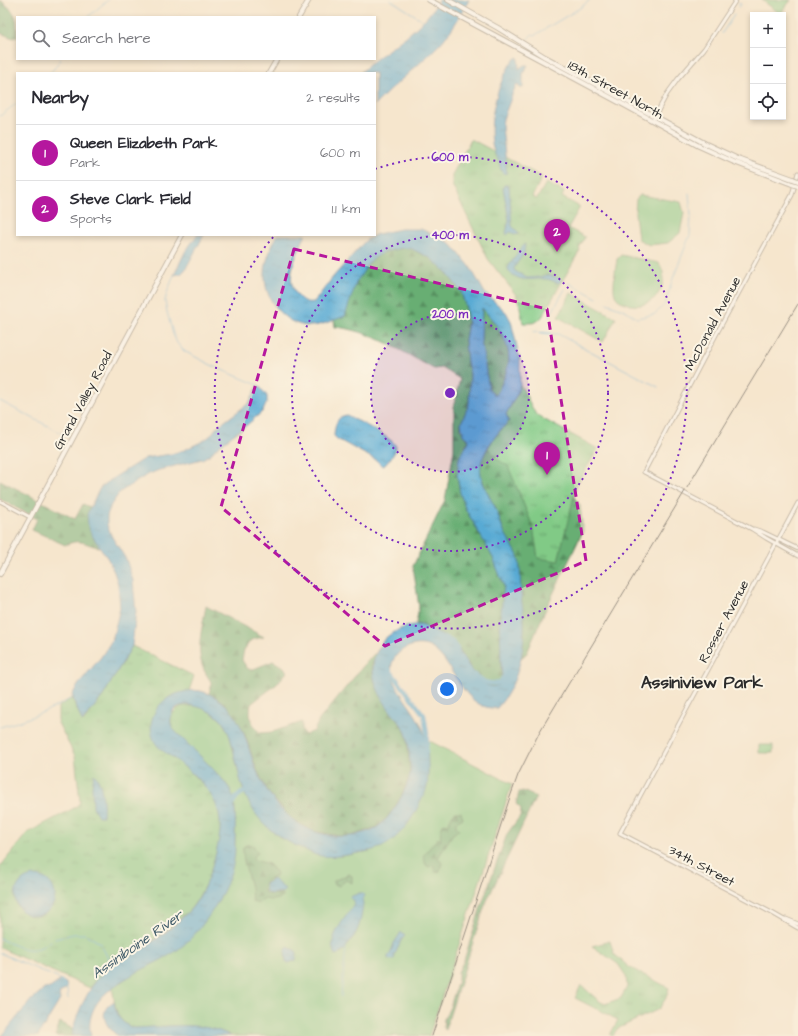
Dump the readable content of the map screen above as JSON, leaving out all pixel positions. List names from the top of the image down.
{
  "streets": {
    "main road": ["18th Street North", "Grand Valley Road"],
    "street": ["McDonald Avenue", "Rosser Avenue", "34th Street"]
  },
  "crossings": [
    ["18th Street North", "McDonald Avenue"],
    ["Rosser Avenue", "34th Street"]
  ],
  "districts": ["Assiniview Park"],
  "water": ["Assiniboine River"],
  "page": {
    "map_buttons": ["+", "−"],
    "search": "Search here",
    "heading": ["Nearby", "2 results"],
    "list": [
      {
        "mark": "1",
        "name": "Queen Elizabeth Park",
        "note": "Park",
        "value": "600 m"
      },
      {
        "mark": "2",
        "name": "Steve Clark Field",
        "note": "Sports",
        "value": "1.1 km"
      }
    ],
    "pins": ["2", "1"]
  },
  "rings": ["600 m", "400 m", "200 m"]
}
